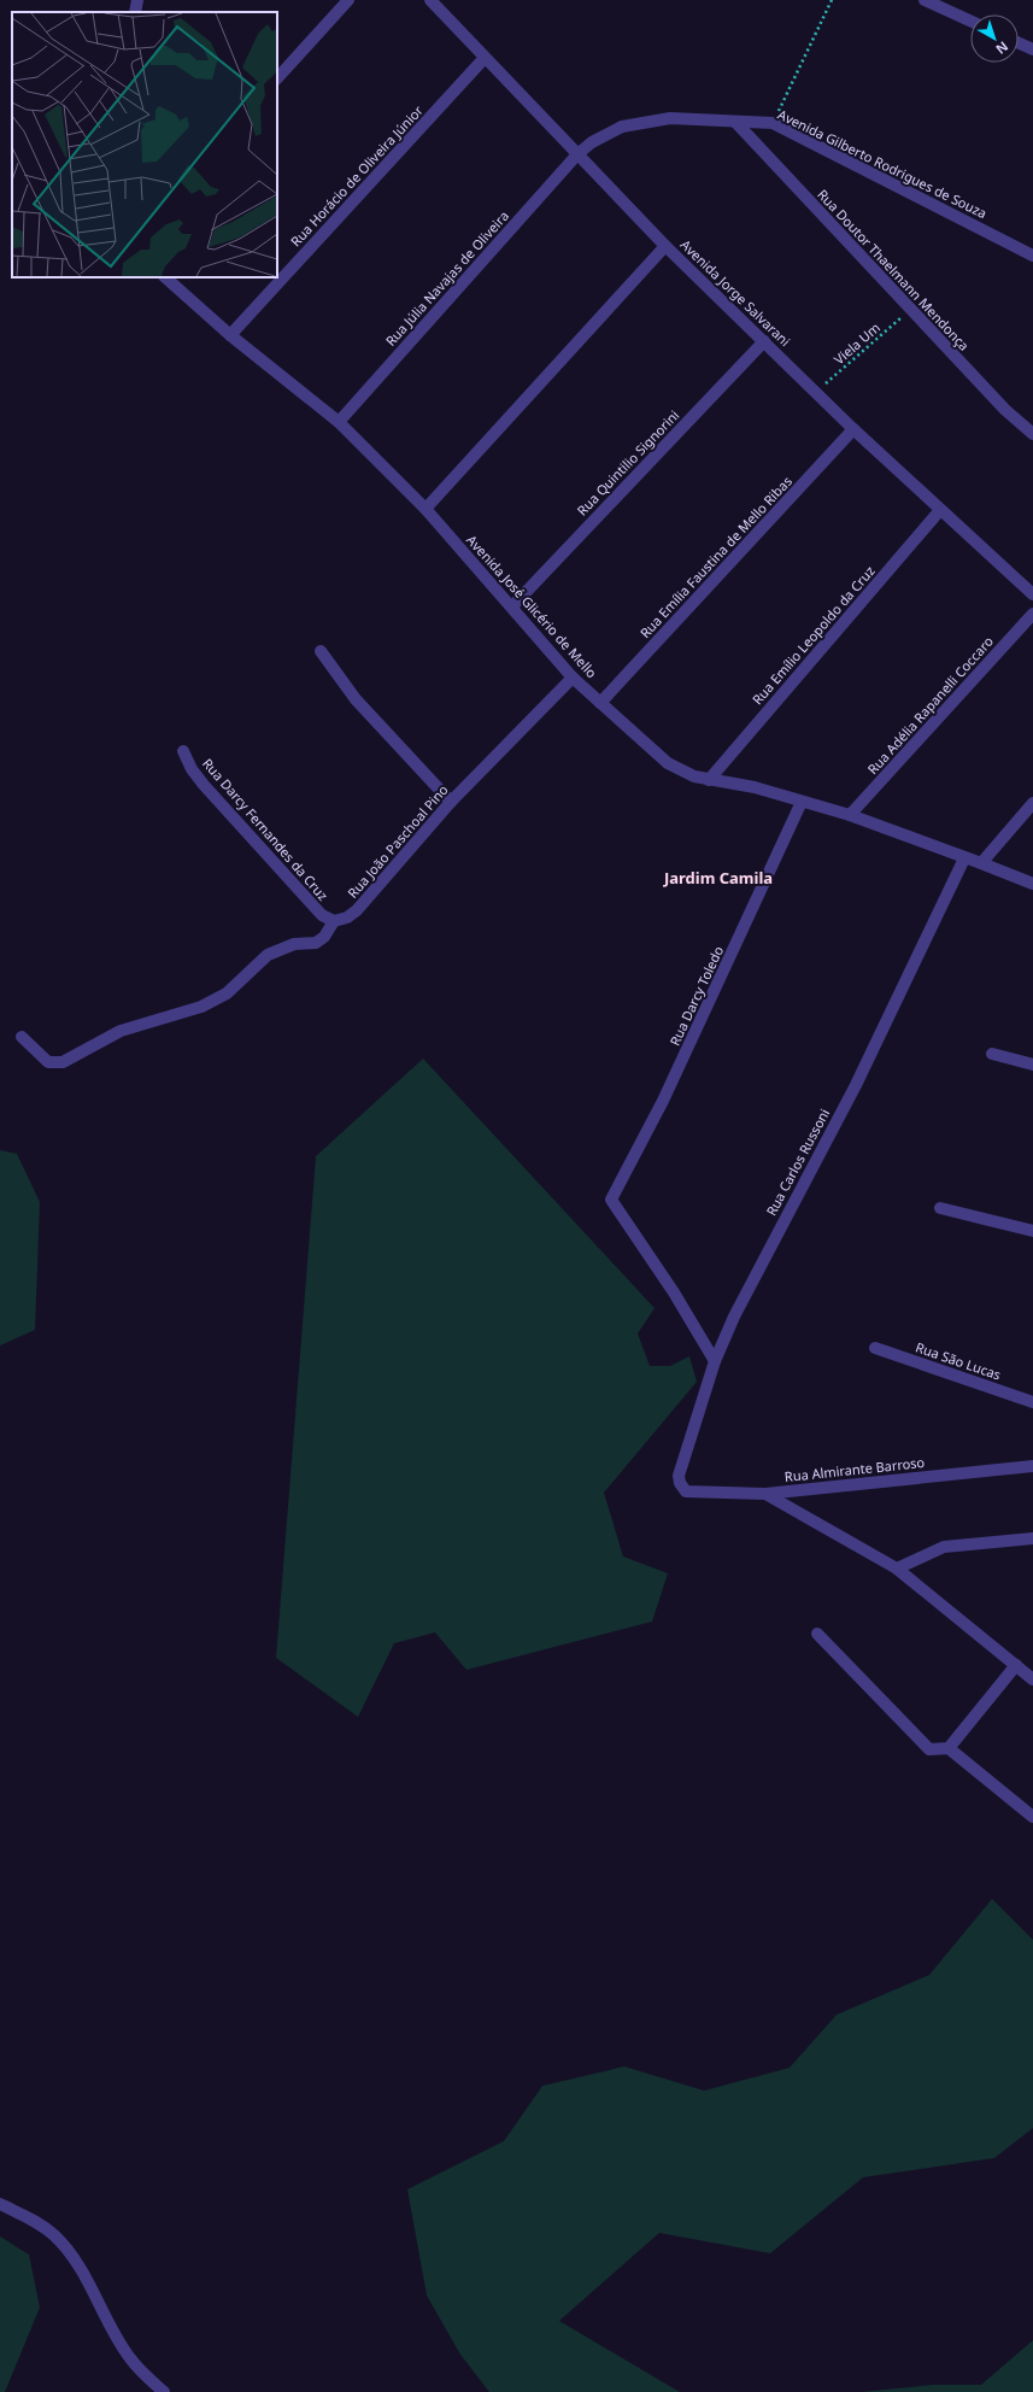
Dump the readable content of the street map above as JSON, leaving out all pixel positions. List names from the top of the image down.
{
  "streets": {
    "street": [
      "Avenida Gilberto Rodrigues de Souza",
      "Rua Horácio de Oliveira Júnior",
      "Rua Doutor Thaelmann Mendonça",
      "Rua Júlia Navajas de Oliveira",
      "Avenida Jorge Salvarani",
      "Rua Quintilio Signorini",
      "Rua Emília Faustina de Mello Ribas",
      "Avenida José Glicério de Mello",
      "Rua Emílio Leopoldo da Cruz",
      "Rua Adélia Rapanelli Coccaro",
      "Rua Darcy Fernandes da Cruz",
      "Rua João Paschoal Pino",
      "Rua Darcy Toledo",
      "Rua Carlos Russoni",
      "Rua São Lucas",
      "Rua Almirante Barroso"
    ],
    "path": ["Viela Um"]
  },
  "crossings": [
    ["Avenida Gilberto Rodrigues de Souza", "Rua Doutor Thaelmann Mendonça"],
    ["Avenida Gilberto Rodrigues de Souza", "Rua Júlia Navajas de Oliveira"],
    ["Avenida Gilberto Rodrigues de Souza", "Avenida Jorge Salvarani"],
    ["Rua Horácio de Oliveira Júnior", "Avenida Jorge Salvarani"],
    ["Rua Horácio de Oliveira Júnior", "Avenida José Glicério de Mello"],
    ["Rua Doutor Thaelmann Mendonça", "Viela Um"],
    ["Rua Júlia Navajas de Oliveira", "Avenida Jorge Salvarani"],
    ["Rua Júlia Navajas de Oliveira", "Avenida José Glicério de Mello"],
    ["Avenida Jorge Salvarani", "Viela Um"],
    ["Avenida Jorge Salvarani", "Rua Quintilio Signorini"],
    ["Avenida Jorge Salvarani", "Rua Emília Faustina de Mello Ribas"],
    ["Avenida Jorge Salvarani", "Rua Emílio Leopoldo da Cruz"],
    ["Rua Quintilio Signorini", "Avenida José Glicério de Mello"],
    ["Rua Emília Faustina de Mello Ribas", "Avenida José Glicério de Mello"],
    ["Avenida José Glicério de Mello", "Rua Emílio Leopoldo da Cruz"],
    ["Avenida José Glicério de Mello", "Rua Adélia Rapanelli Coccaro"],
    ["Avenida José Glicério de Mello", "Rua João Paschoal Pino"],
    ["Avenida José Glicério de Mello", "Rua Darcy Toledo"],
    ["Avenida José Glicério de Mello", "Rua Carlos Russoni"],
    ["Rua Darcy Fernandes da Cruz", "Rua João Paschoal Pino"],
    ["Rua Darcy Toledo", "Rua Carlos Russoni"],
    ["Rua Carlos Russoni", "Rua Almirante Barroso"]
  ],
  "districts": ["Jardim Camila"],
  "north": "bottom right"
}
